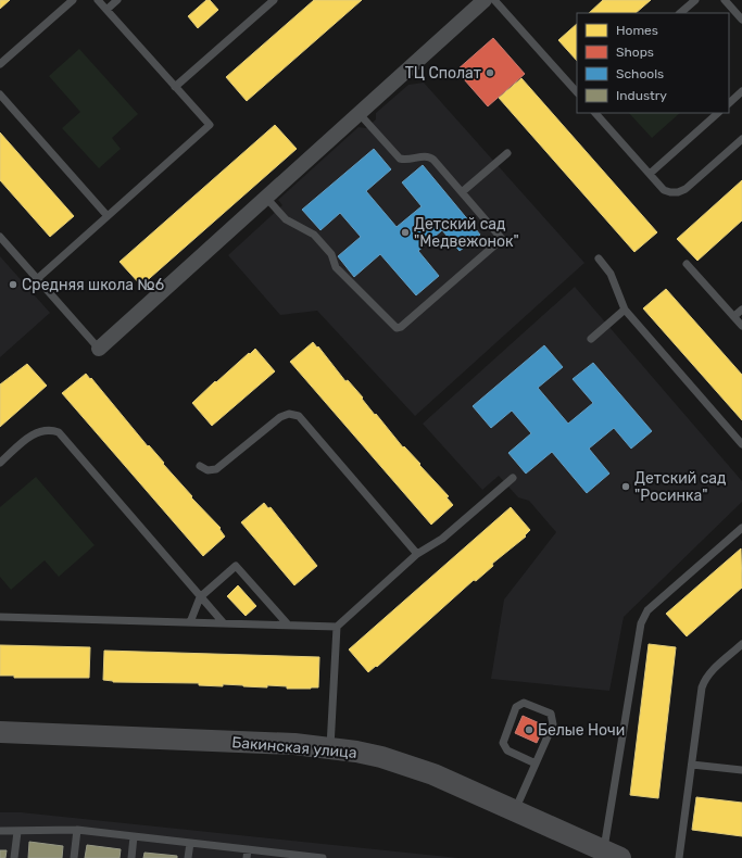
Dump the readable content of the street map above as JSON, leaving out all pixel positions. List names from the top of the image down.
{
  "streets": {
    "street": ["Бакинская улица"]
  },
  "places": [
    "ТЦ Сполат",
    "Детский сад \"Медвежонок\"",
    "Средняя школа №6",
    "Детский сад \"Росинка\"",
    "Белые Ночи"
  ],
  "legend": [
    "Homes",
    "Shops",
    "Schools",
    "Industry"
  ]
}
